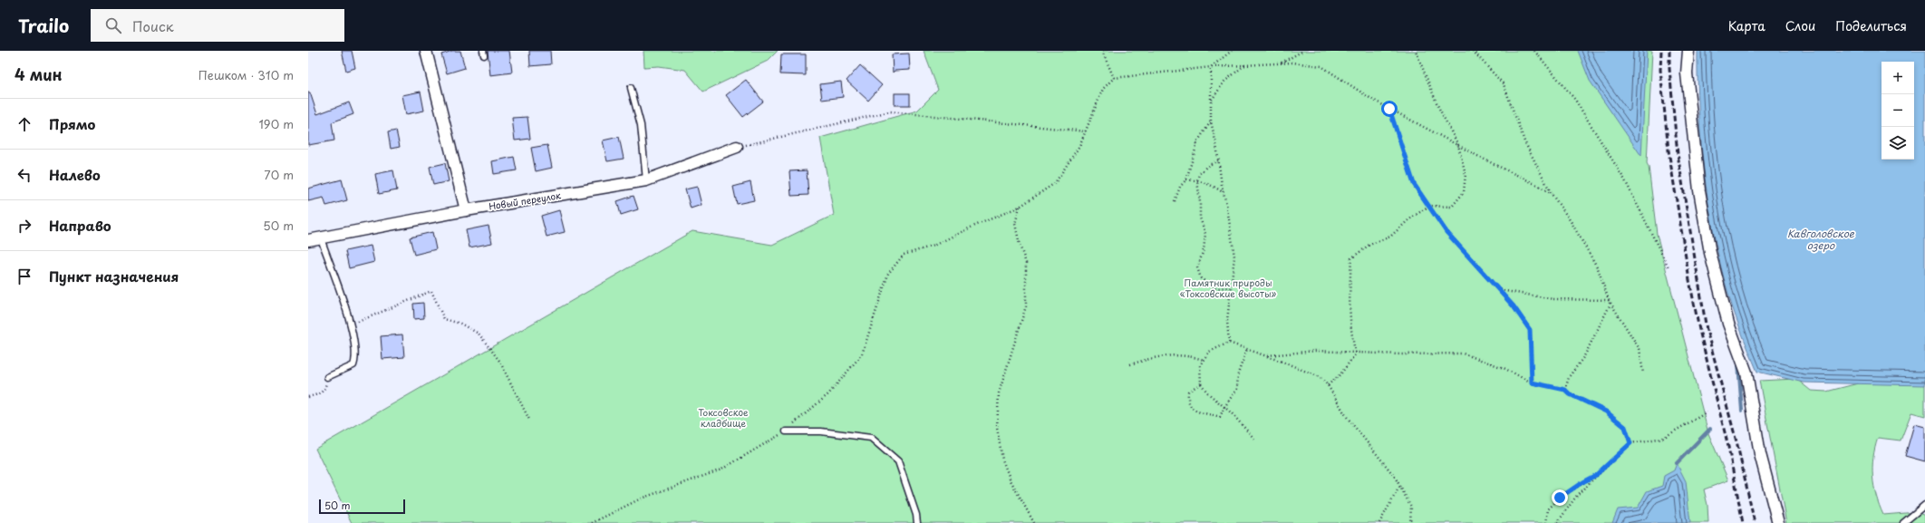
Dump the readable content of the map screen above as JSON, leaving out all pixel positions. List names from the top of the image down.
{
  "streets": {
    "street": ["Новый переулок"]
  },
  "water": ["Кавголовское озеро"],
  "parks": ["Памятник природы «Токсовские высоты»", "Токсовское кладбище"],
  "scale_bar": "50 m",
  "page": {
    "header": "Trailo",
    "search": "Поиск",
    "nav": ["Карта", "Слои", "Поделиться"],
    "heading": ["4 мин", "Пешком · 310 m"],
    "map_buttons": ["+", "−"],
    "list": [
      ["Прямо", "190 m"],
      ["Налево", "70 m"],
      ["Направо", "50 m"],
      "Пункт назначения"
    ],
    "scale": "50 m"
  }
}
